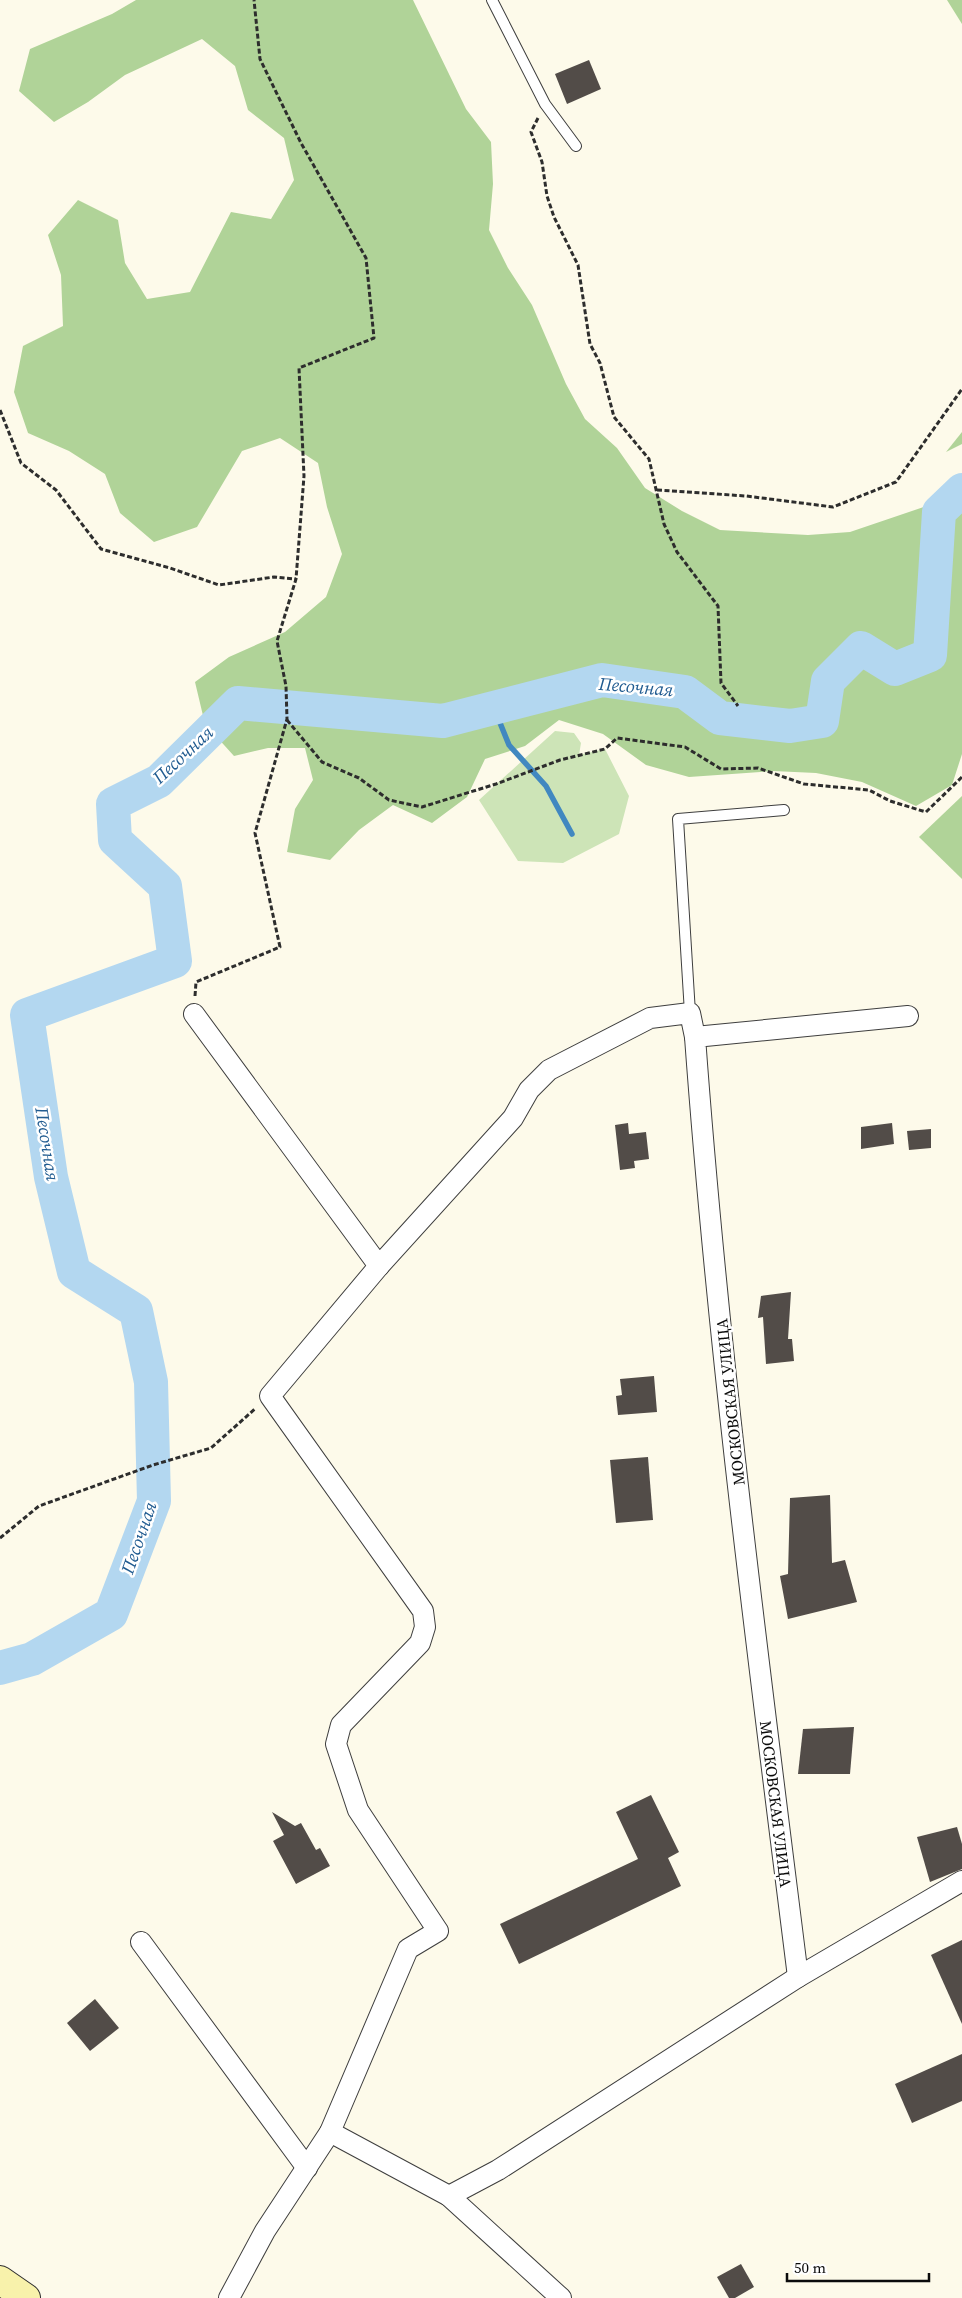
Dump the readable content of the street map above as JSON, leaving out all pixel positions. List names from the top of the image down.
{
  "streets": {
    "street": ["МОСКОВСКАЯ УЛИЦА"]
  },
  "water": ["Песочная"],
  "scale_bar": "50 m"
}
